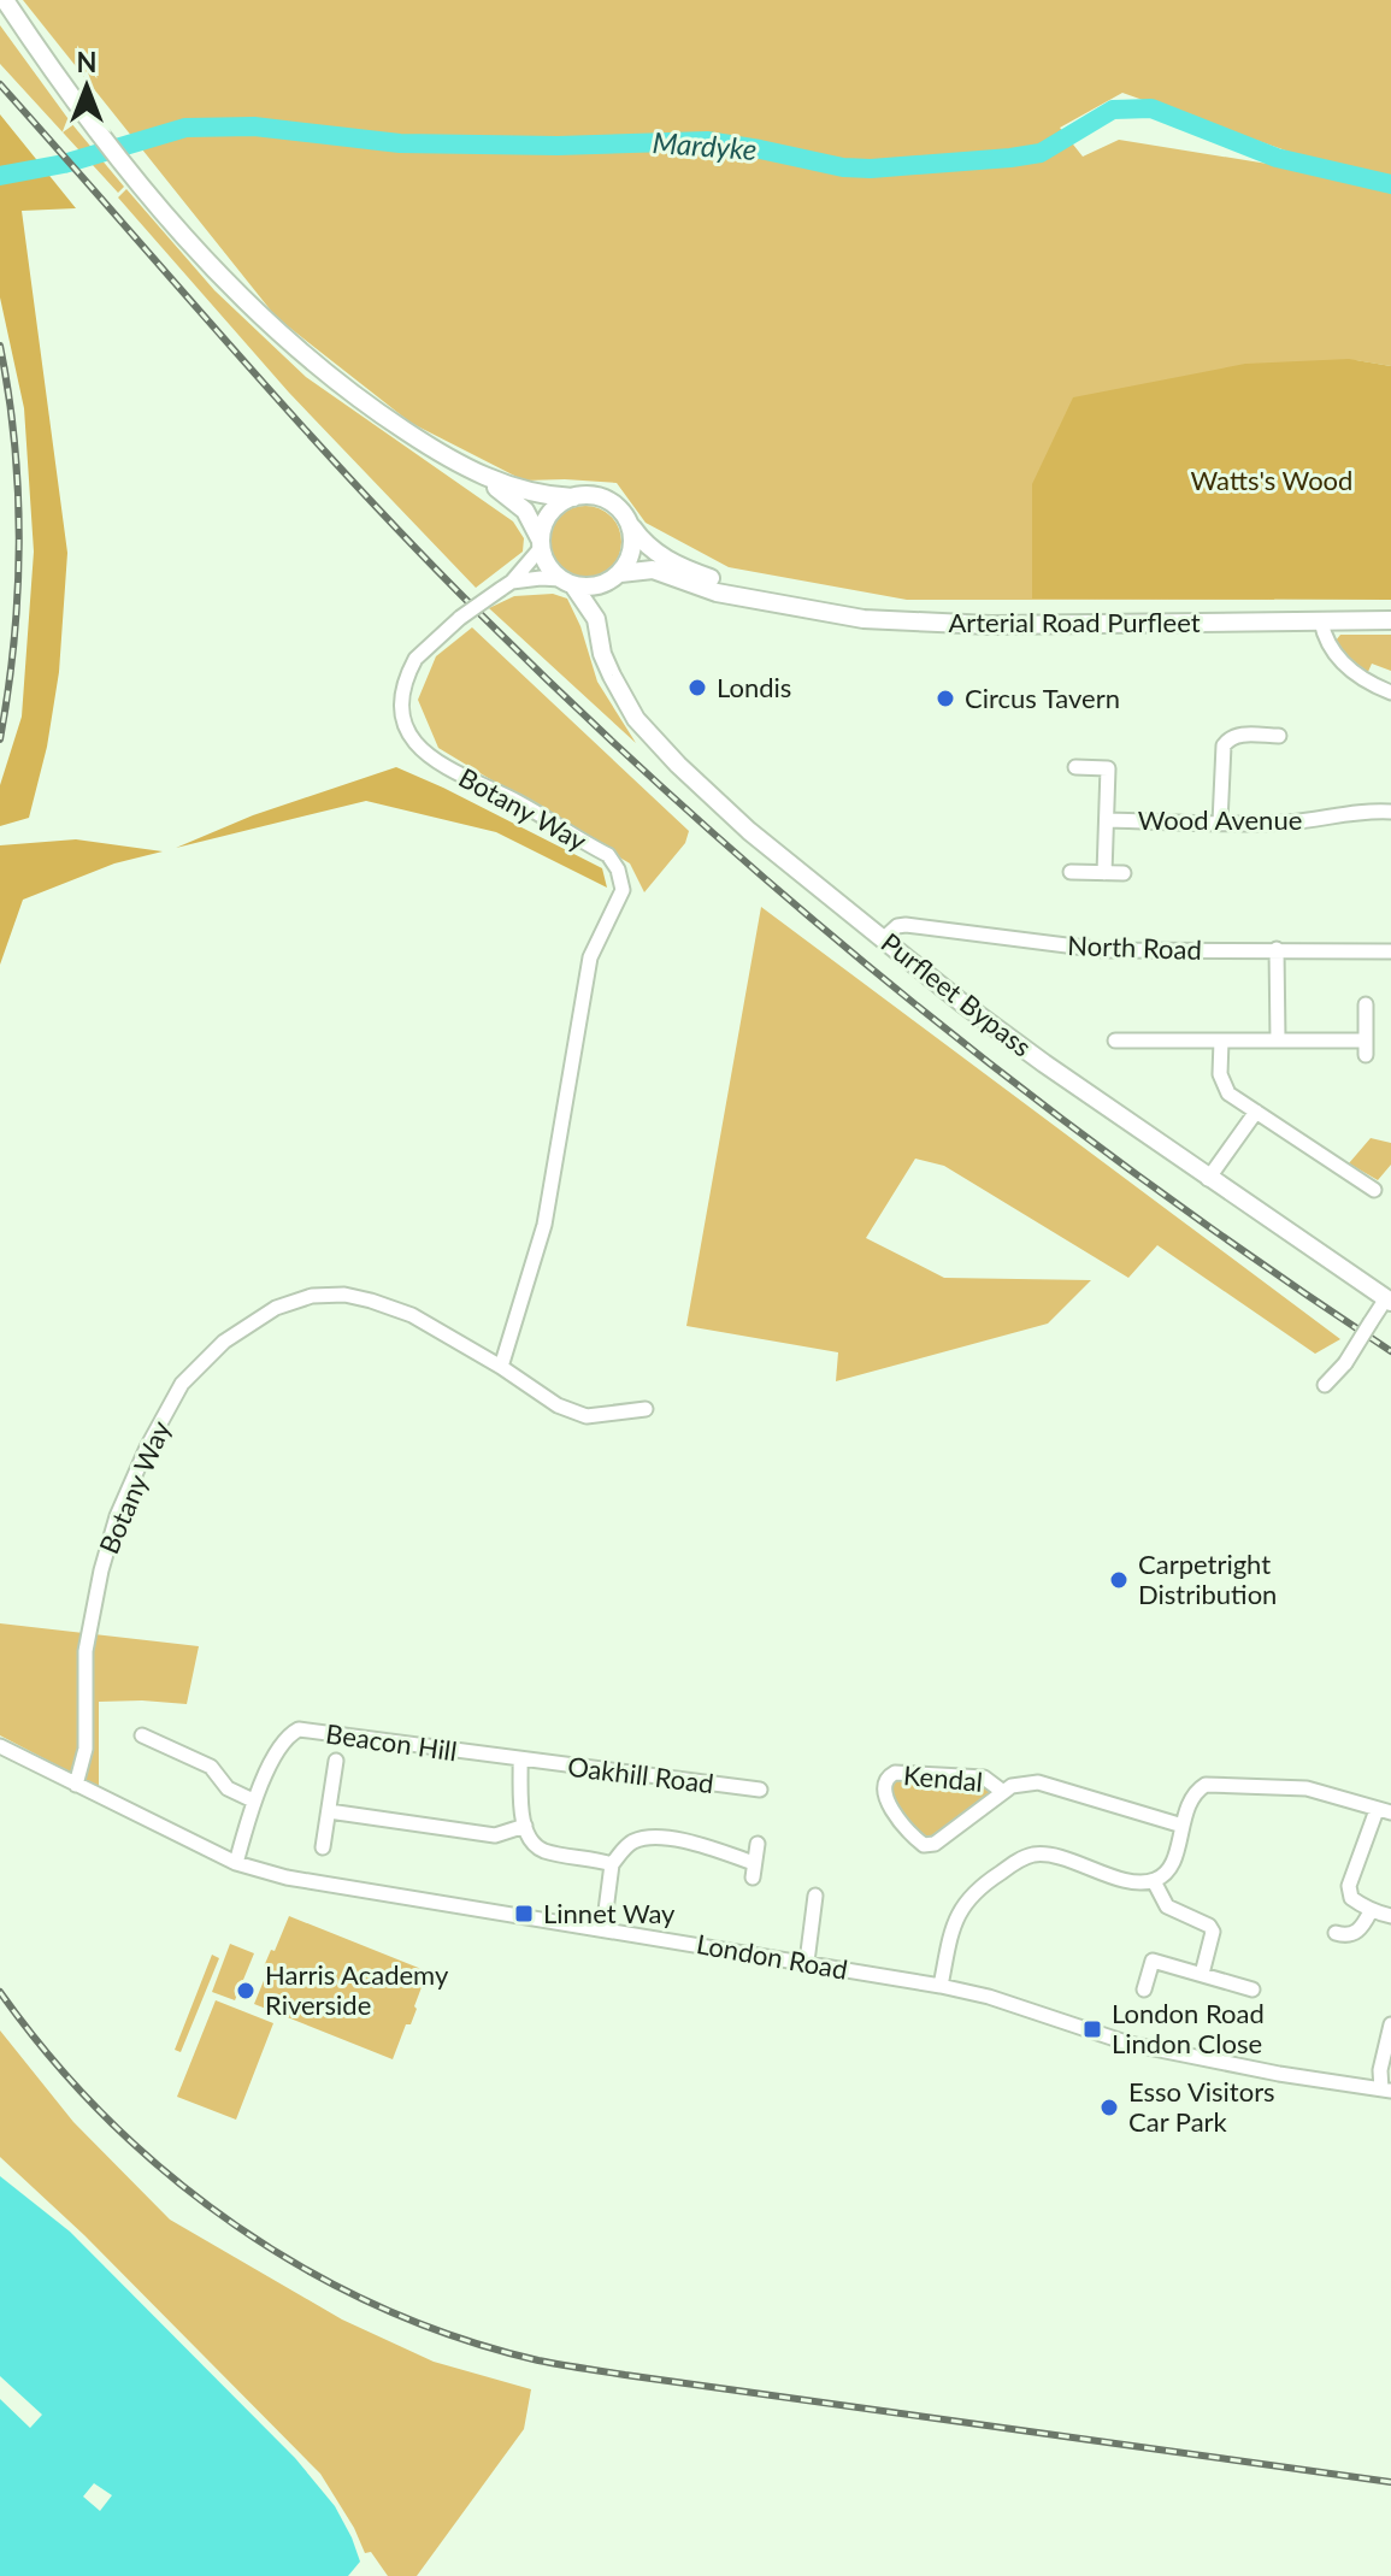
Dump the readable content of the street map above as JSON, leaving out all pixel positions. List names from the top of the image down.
{
  "streets": {
    "main road": ["Arterial Road Purfleet", "Purfleet Bypass"],
    "street": [
      "Botany Way",
      "Wood Avenue",
      "North Road",
      "Beacon Hill",
      "Oakhill Road",
      "Kendal",
      "London Road"
    ]
  },
  "crossings": [
    ["Arterial Road Purfleet", "Botany Way"],
    ["Arterial Road Purfleet", "Purfleet Bypass"],
    ["Botany Way", "Purfleet Bypass"],
    ["Botany Way", "London Road"],
    ["North Road", "Purfleet Bypass"],
    ["Beacon Hill", "Oakhill Road"],
    ["Beacon Hill", "London Road"]
  ],
  "water": ["Mardyke"],
  "parks": ["Watts's Wood"],
  "places": {
    "other": [
      "Londis",
      "Circus Tavern",
      "Carpetright Distribution",
      "Harris Academy Riverside",
      "Esso Visitors Car Park"
    ],
    "transit": ["Linnet Way", "London Road Lindon Close"]
  },
  "north": "top"
}
